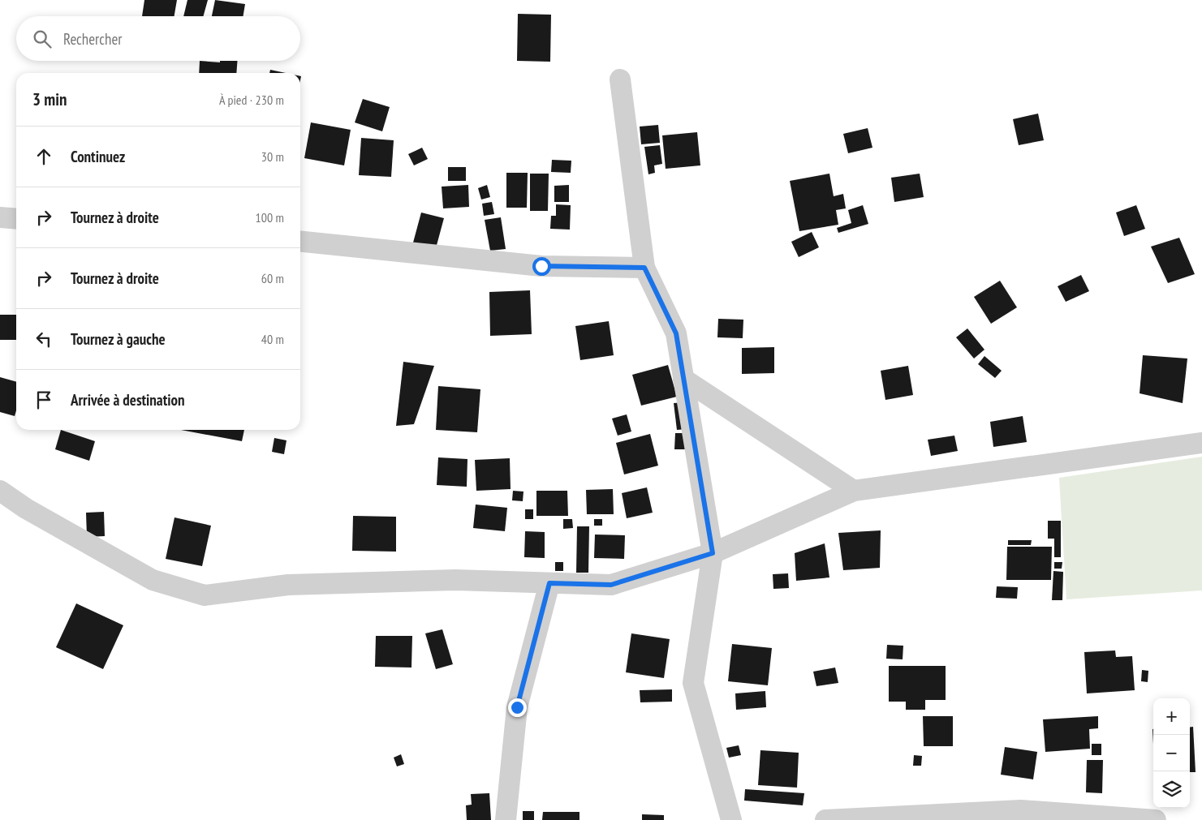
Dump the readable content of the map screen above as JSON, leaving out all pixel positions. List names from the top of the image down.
{
  "page": {
    "search": "Rechercher",
    "heading": ["3 min", "À pied · 230 m"],
    "list": [
      ["Continuez", "30 m"],
      ["Tournez à droite", "100 m"],
      ["Tournez à droite", "60 m"],
      ["Tournez à gauche", "40 m"],
      "Arrivée à destination"
    ],
    "map_buttons": ["+", "−"]
  }
}
